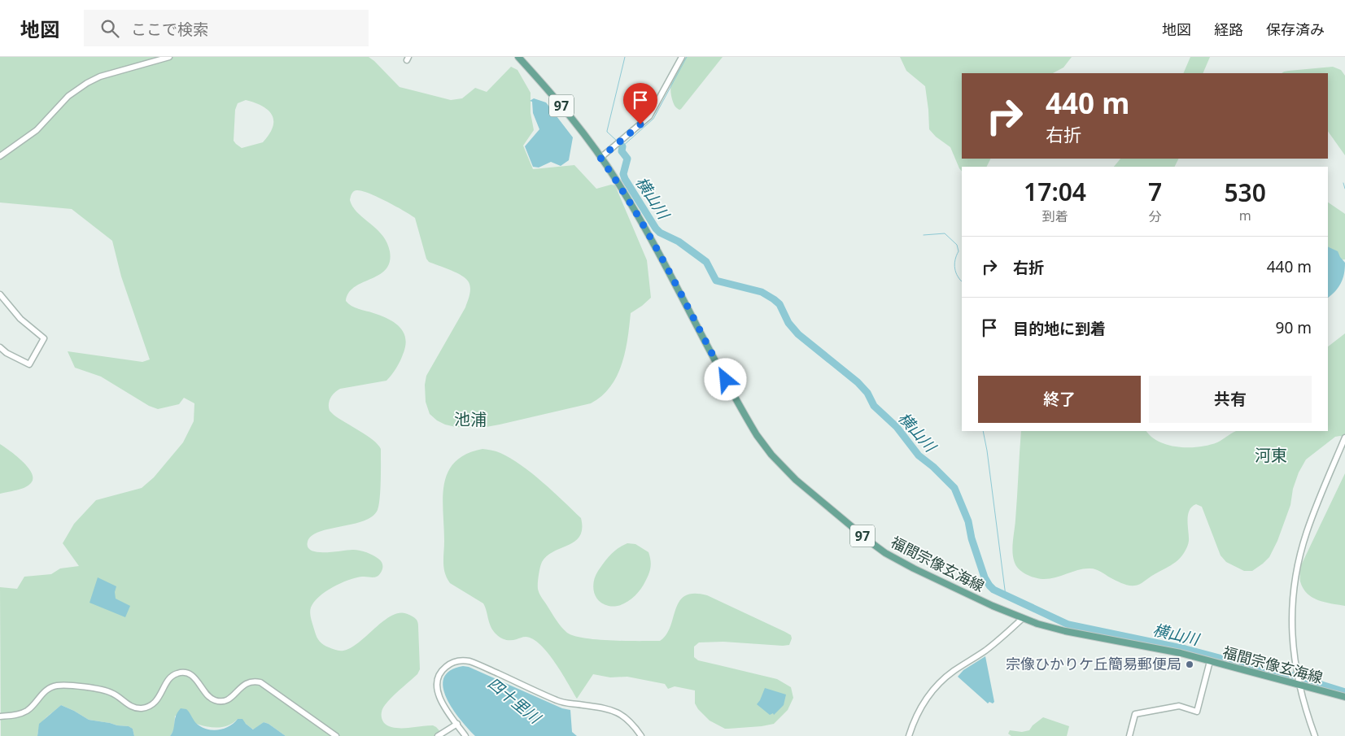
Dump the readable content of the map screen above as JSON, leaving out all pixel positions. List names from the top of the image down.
{
  "streets": {
    "main road": ["97", "福間宗像玄海線"]
  },
  "districts": ["池浦", "河東"],
  "water": ["横山川", "四十里川"],
  "places": ["宗像ひかりケ丘簡易郵便局"],
  "page": {
    "header": "地図",
    "search": "ここで検索",
    "nav": ["地図", "経路", "保存済み"],
    "turn": ["440 m", "右折"],
    "eta": [
      "17:04",
      "到着",
      "7",
      "分",
      "530",
      "m"
    ],
    "list": [
      {
        "name": "右折",
        "value": "440 m"
      },
      {
        "name": "目的地に到着",
        "value": "90 m"
      }
    ],
    "buttons": ["終了", "共有"]
  }
}
